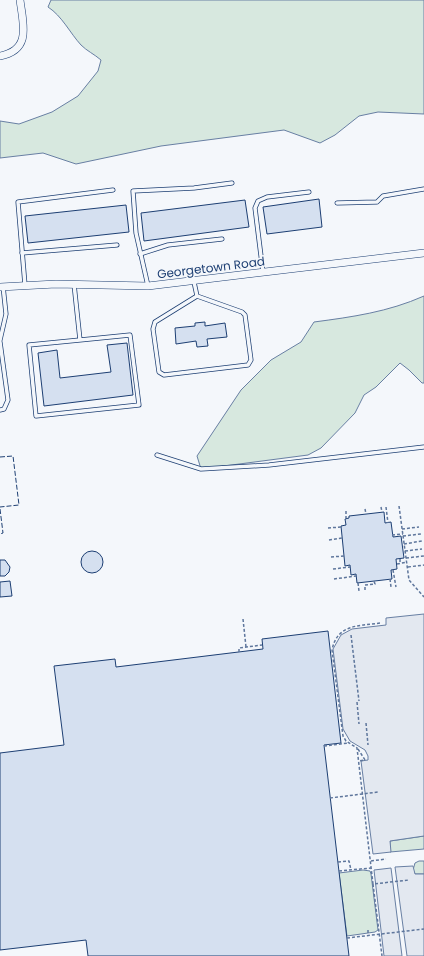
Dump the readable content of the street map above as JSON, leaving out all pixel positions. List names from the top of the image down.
{
  "streets": {
    "street": ["Georgetown Road"]
  }
}
